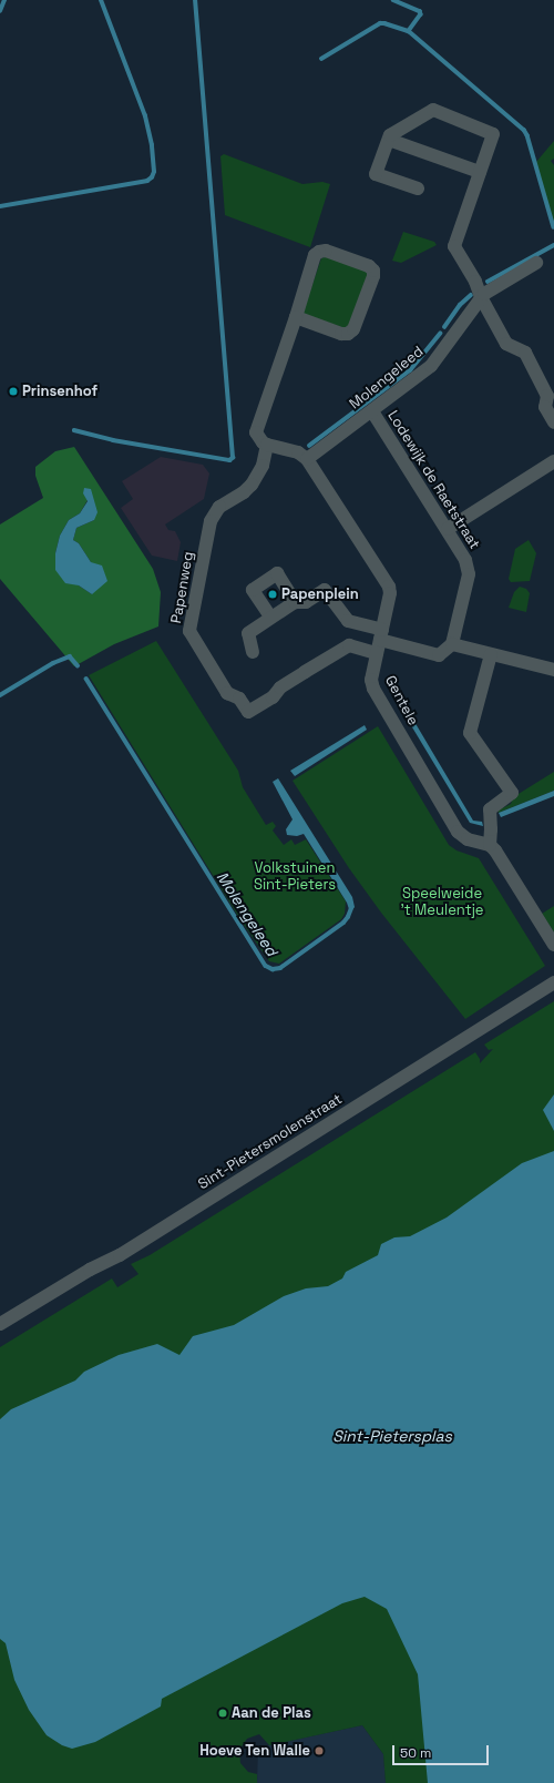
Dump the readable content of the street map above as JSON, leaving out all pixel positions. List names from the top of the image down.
{
  "streets": {
    "street": [
      "Molengeleed",
      "Lodewijk de Raetstraat",
      "Papenweg",
      "Gentele",
      "Sint-Pietersmolenstraat"
    ]
  },
  "crossings": [
    ["Molengeleed", "Lodewijk de Raetstraat"],
    ["Molengeleed", "Gentele"],
    ["Papenweg", "Gentele"]
  ],
  "water": ["Molengeleed", "Sint-Pietersplas"],
  "parks": ["Volkstuinen Sint-Pieters", "Speelweide 't Meulentje"],
  "places": [
    "Prinsenhof",
    "Papenplein",
    "Aan de Plas",
    "Hoeve Ten Walle"
  ],
  "scale_bar": "50 m"
}
